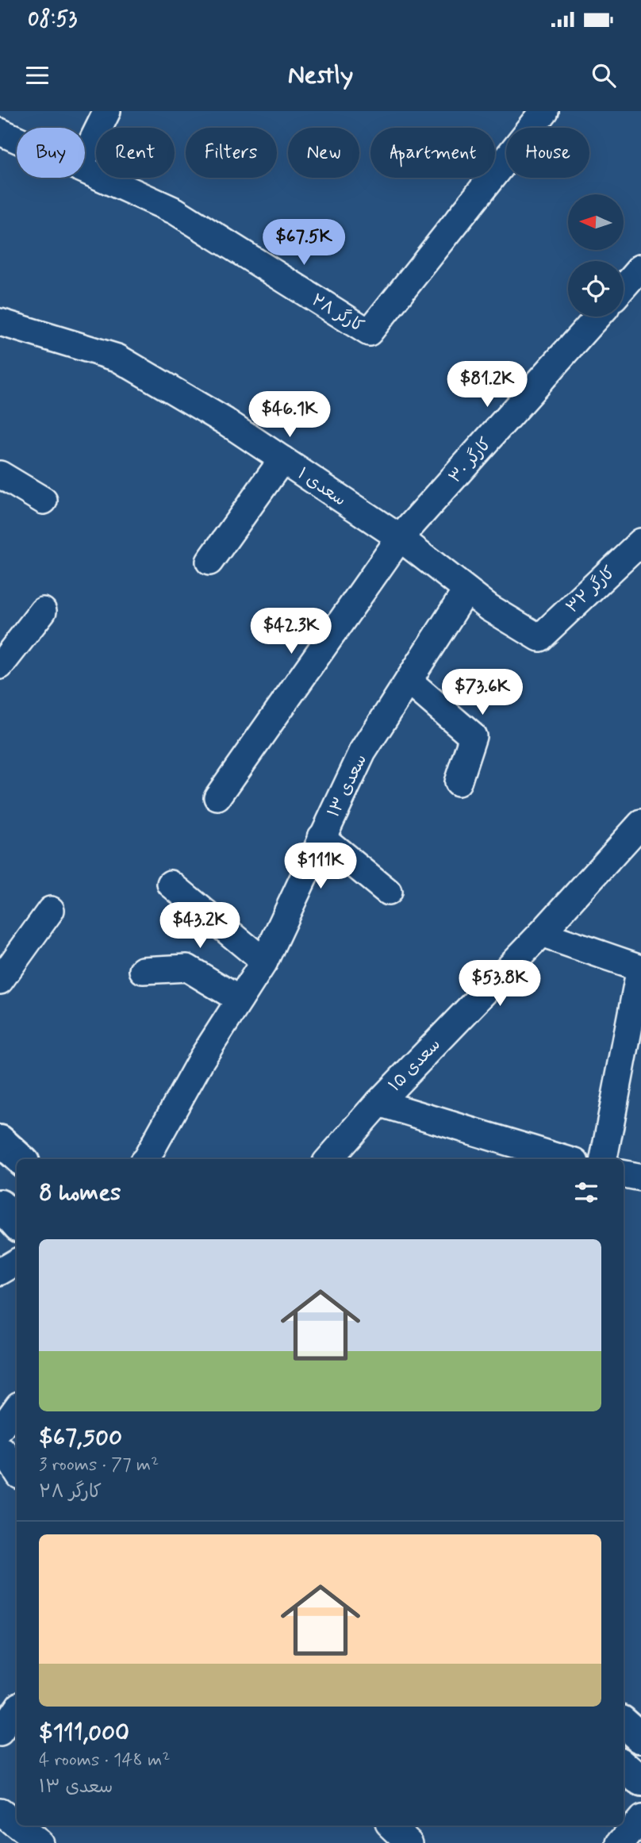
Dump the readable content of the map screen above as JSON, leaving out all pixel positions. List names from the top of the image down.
{
  "streets": {
    "street": [
      "کارگر ۲۸",
      "کارگر ۳۰",
      "سعدی ۱",
      "کارگر ۳۲",
      "سعدی ۱۳",
      "سعدی ۱۵"
    ]
  },
  "crossings": [
    ["کارگر ۳۰", "سعدی ۱"],
    ["سعدی ۱", "کارگر ۳۲"],
    ["سعدی ۱", "سعدی ۱۳"]
  ],
  "north": "left",
  "page": {
    "status": "08:53",
    "header": "Nestly",
    "chip": [
      "Buy",
      "Rent",
      "Filters",
      "New",
      "Apartment",
      "House"
    ],
    "price": [
      "$67.5K",
      "$81.2K",
      "$46.1K",
      "$42.3K",
      "$73.6K",
      "$111K",
      "$43.2K",
      "$53.8K"
    ],
    "heading": "8 homes",
    "list": [
      {
        "name": "$67,500",
        "note": "3 rooms · 77 m² · کارگر ۲۸"
      },
      {
        "name": "$111,000",
        "note": "4 rooms · 148 m² · سعدی ۱۳"
      }
    ]
  }
}
